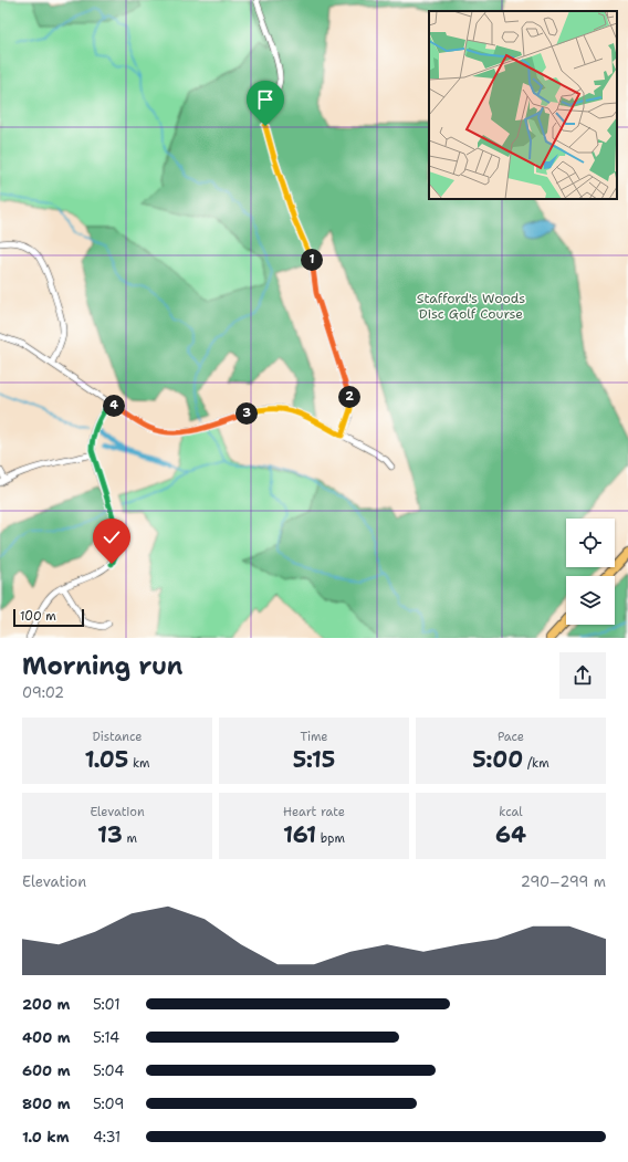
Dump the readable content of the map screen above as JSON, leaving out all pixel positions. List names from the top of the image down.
{
  "parks": ["Stafford's Woods Disc Golf Course"],
  "scale_bar": "100 m",
  "page": {
    "pins": [
      "1",
      "2",
      "4",
      "3"
    ],
    "scale": "100 m",
    "heading": ["Morning run", "09:02"],
    "stats": [
      ["Distance", "1.05 km"],
      ["Time", "5:15"],
      ["Pace", "5:00 /km"],
      ["Elevation", "13 m"],
      ["Heart rate", "161 bpm"],
      ["kcal", "64"]
    ],
    "chart": ["Elevation", "290–299 m"],
    "list": [
      {
        "name": "200 m",
        "note": "5:01"
      },
      {
        "name": "400 m",
        "note": "5:14"
      },
      {
        "name": "600 m",
        "note": "5:04"
      },
      {
        "name": "800 m",
        "note": "5:09"
      },
      {
        "name": "1.0 km",
        "note": "4:31"
      }
    ]
  }
}
